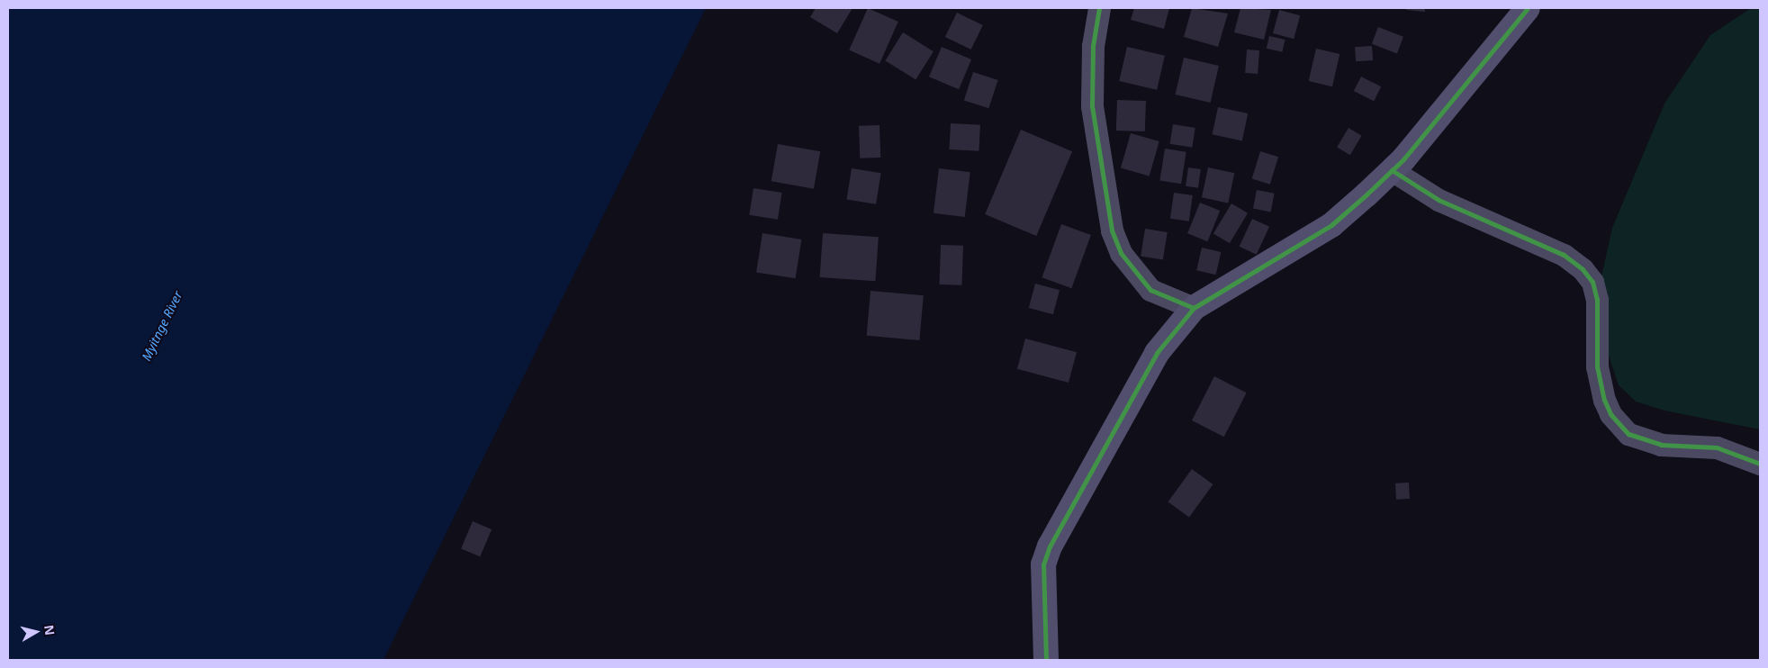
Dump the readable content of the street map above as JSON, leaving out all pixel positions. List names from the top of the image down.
{
  "water": ["Myitnge River"],
  "north": "right"
}
